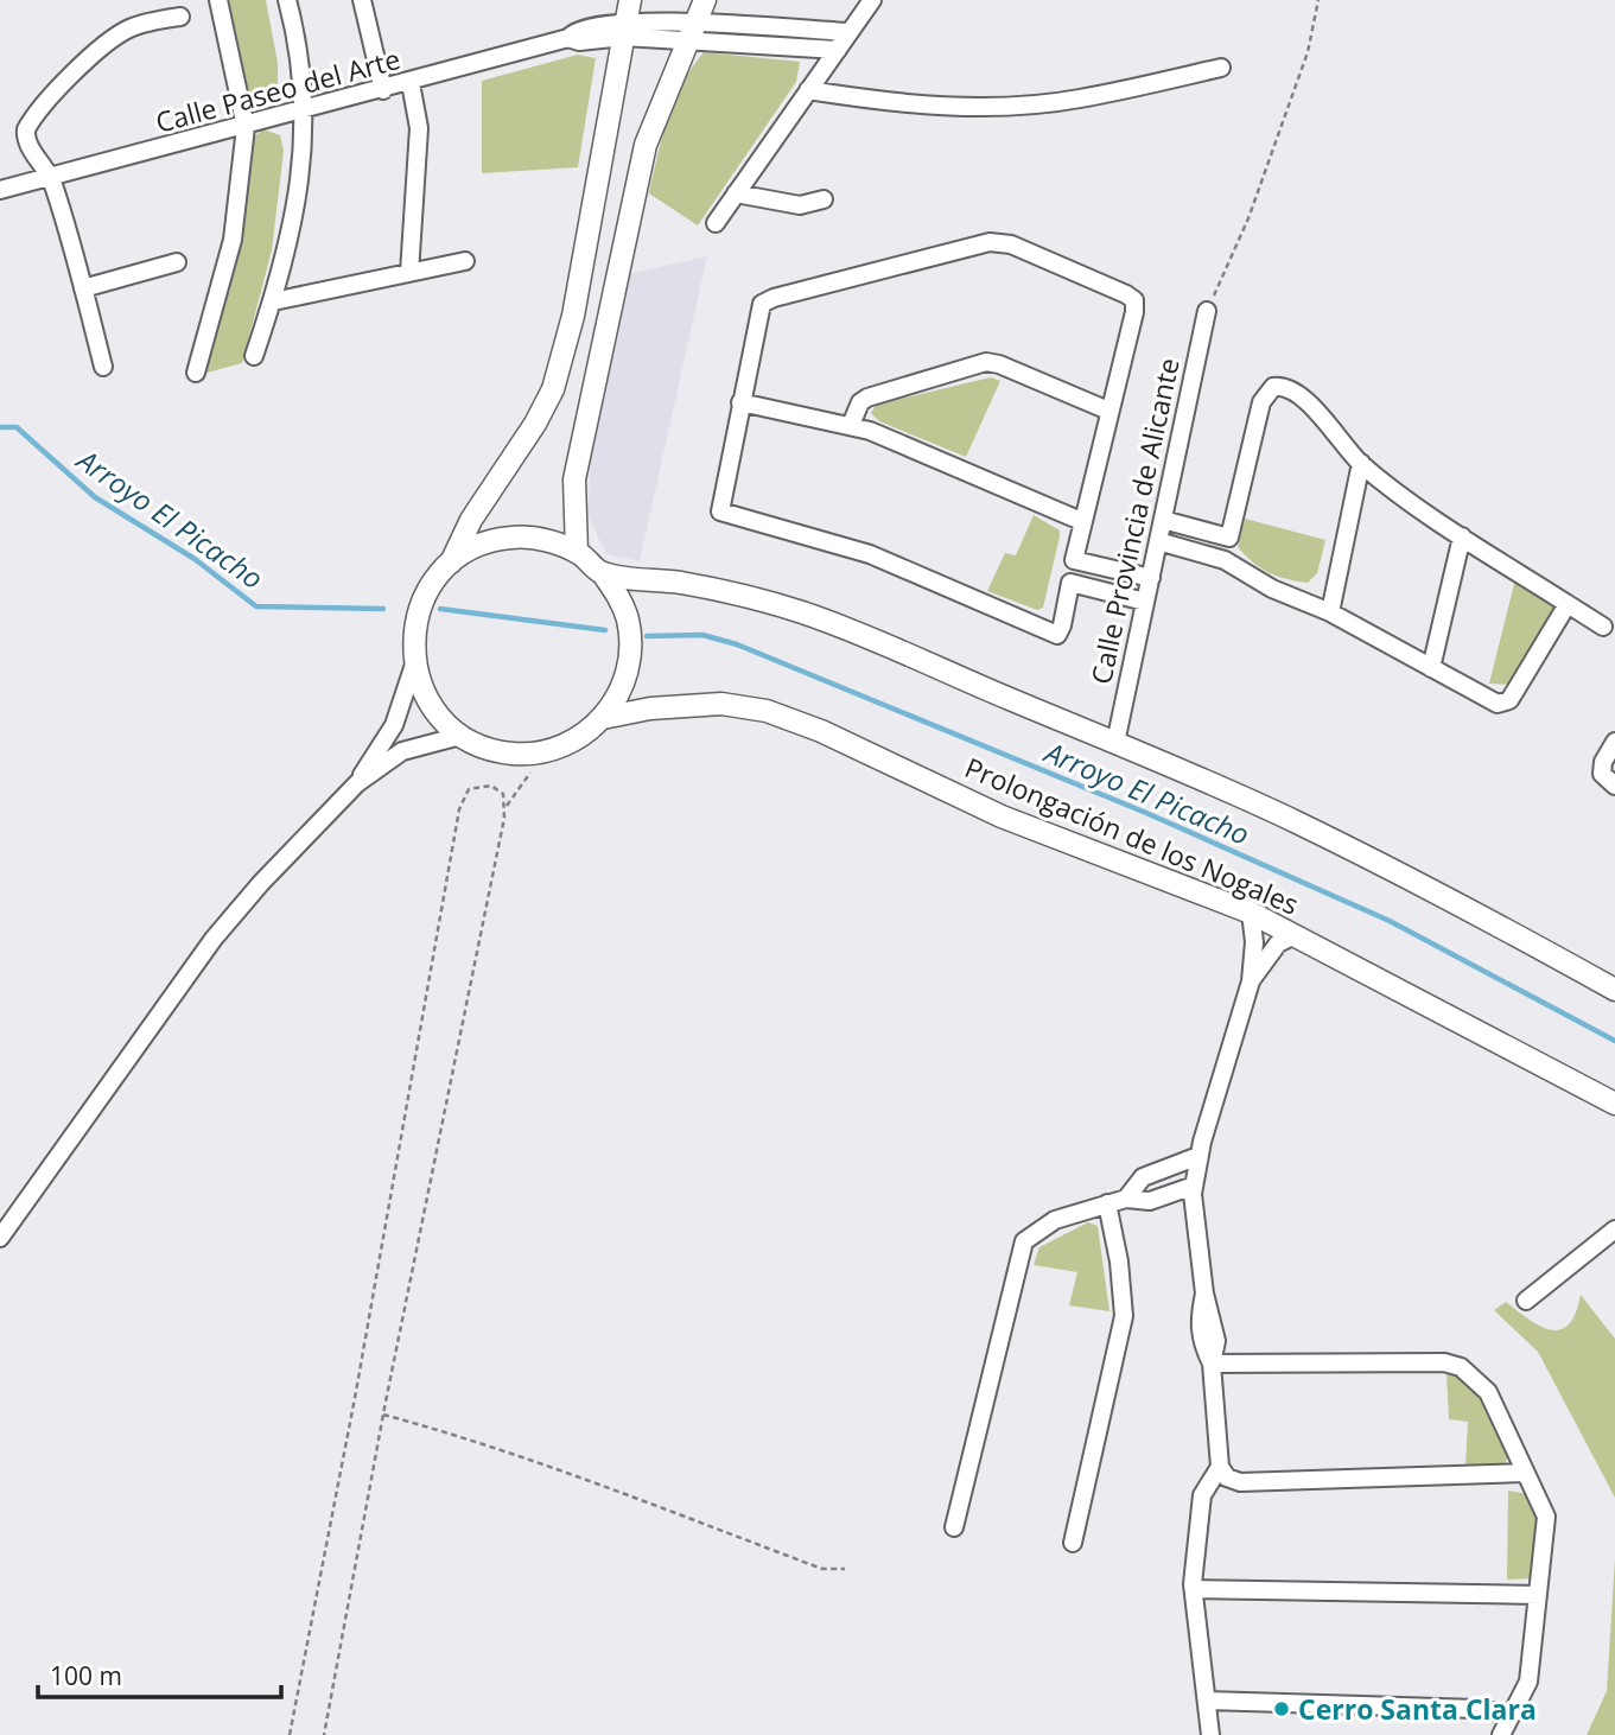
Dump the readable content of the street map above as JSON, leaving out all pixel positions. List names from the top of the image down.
{
  "streets": {
    "main road": ["Prolongación de los Nogales"],
    "street": ["Calle Paseo del Arte", "Calle Provincia de Alicante"]
  },
  "crossings": [
    ["Calle Paseo del Arte", "Prolongación de los Nogales"]
  ],
  "water": ["Arroyo El Picacho"],
  "places": ["Cerro Santa Clara"],
  "scale_bar": "100 m"
}
